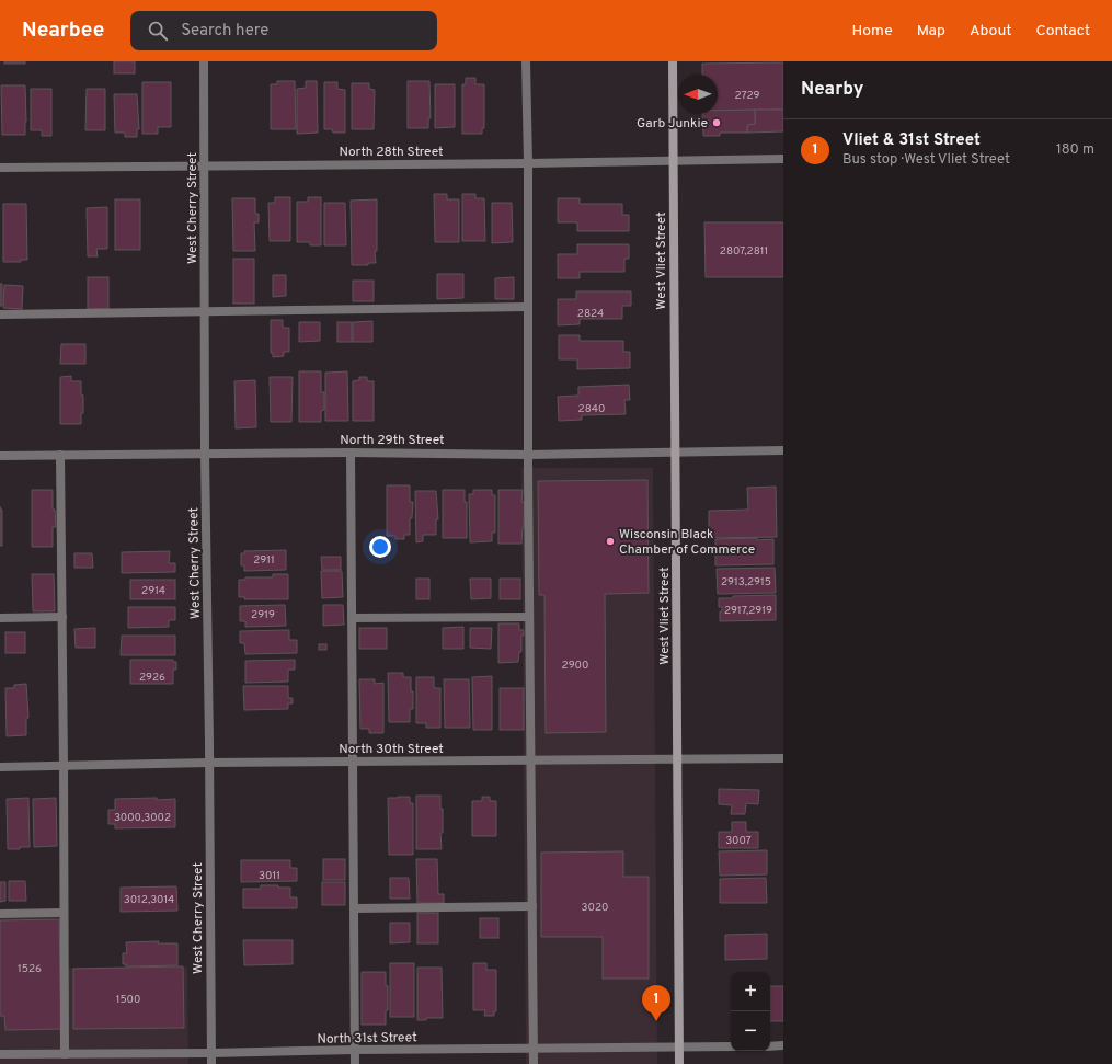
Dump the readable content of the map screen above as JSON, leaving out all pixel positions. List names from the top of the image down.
{
  "streets": {
    "street": [
      "North 28th Street",
      "West Cherry Street",
      "West Vliet Street",
      "North 29th Street",
      "North 30th Street",
      "North 31st Street"
    ]
  },
  "crossings": [
    ["North 28th Street", "West Cherry Street"],
    ["North 28th Street", "West Vliet Street"],
    ["West Cherry Street", "North 29th Street"],
    ["West Cherry Street", "North 30th Street"],
    ["West Cherry Street", "North 31st Street"],
    ["West Vliet Street", "North 29th Street"],
    ["West Vliet Street", "North 30th Street"],
    ["West Vliet Street", "North 31st Street"]
  ],
  "places": ["Garb Junkie", "Wisconsin Black Chamber of Commerce"],
  "house_numbers": [
    "2729",
    "2807,2811",
    "2824",
    "2840",
    "2911",
    "2913,2915",
    "2914",
    "2917,2919",
    "2919",
    "2900",
    "2926",
    "3000,3002",
    "3007",
    "3011",
    "3012,3014",
    "3020",
    "1526",
    "1500"
  ],
  "north": "left",
  "page": {
    "header": "Nearbee",
    "search": "Search here",
    "nav": [
      "Home",
      "Map",
      "About",
      "Contact"
    ],
    "heading": "Nearby",
    "list": [
      {
        "mark": "1",
        "name": "Vliet & 31st Street",
        "note": "Bus stop · West Vliet Street",
        "value": "180 m"
      }
    ],
    "map_buttons": ["+", "−"],
    "pins": "1"
  }
}
